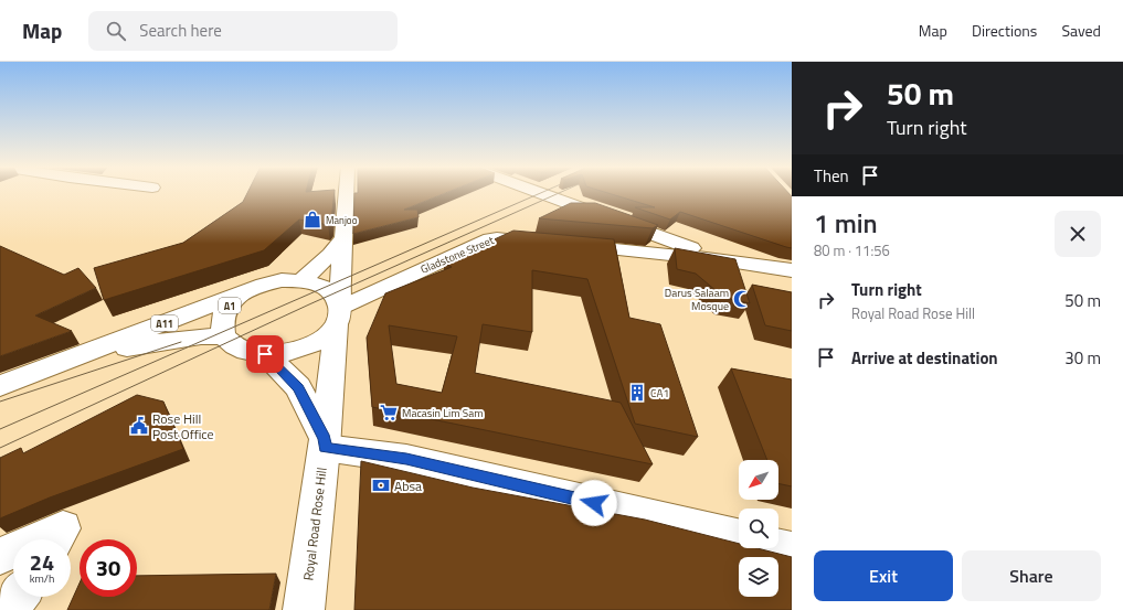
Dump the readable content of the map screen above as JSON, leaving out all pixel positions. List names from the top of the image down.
{
  "streets": {
    "main road": [
      "Gladstone Street",
      "A1",
      "A11",
      "Royal Road Rose Hill"
    ]
  },
  "crossings": [
    ["Gladstone Street", "A1"],
    ["Gladstone Street", "A11"],
    ["Gladstone Street", "Royal Road Rose Hill"],
    ["A1", "A11"],
    ["A1", "Royal Road Rose Hill"],
    ["A11", "Royal Road Rose Hill"]
  ],
  "places": {
    "shop": ["Manjoo"],
    "mosque": ["Darus Salaam Mosque"],
    "building": ["CA1"],
    "supermarket": ["Macasin Lim Sam"],
    "public building": ["Rose Hill Post Office"],
    "bank": ["Absa"]
  },
  "north": "bottom left",
  "page": {
    "header": "Map",
    "search": "Search here",
    "nav": ["Map", "Directions", "Saved"],
    "turn": ["50 m", "Turn right"],
    "then": "Then",
    "heading": ["1 min", "80 m · 11:56"],
    "list": [
      {
        "name": "Turn right",
        "note": "Royal Road Rose Hill",
        "value": "50 m"
      },
      {
        "name": "Arrive at destination",
        "value": "30 m"
      }
    ],
    "speed": "24 km/h",
    "limit": "30",
    "buttons": ["Exit", "Share"]
  }
}
